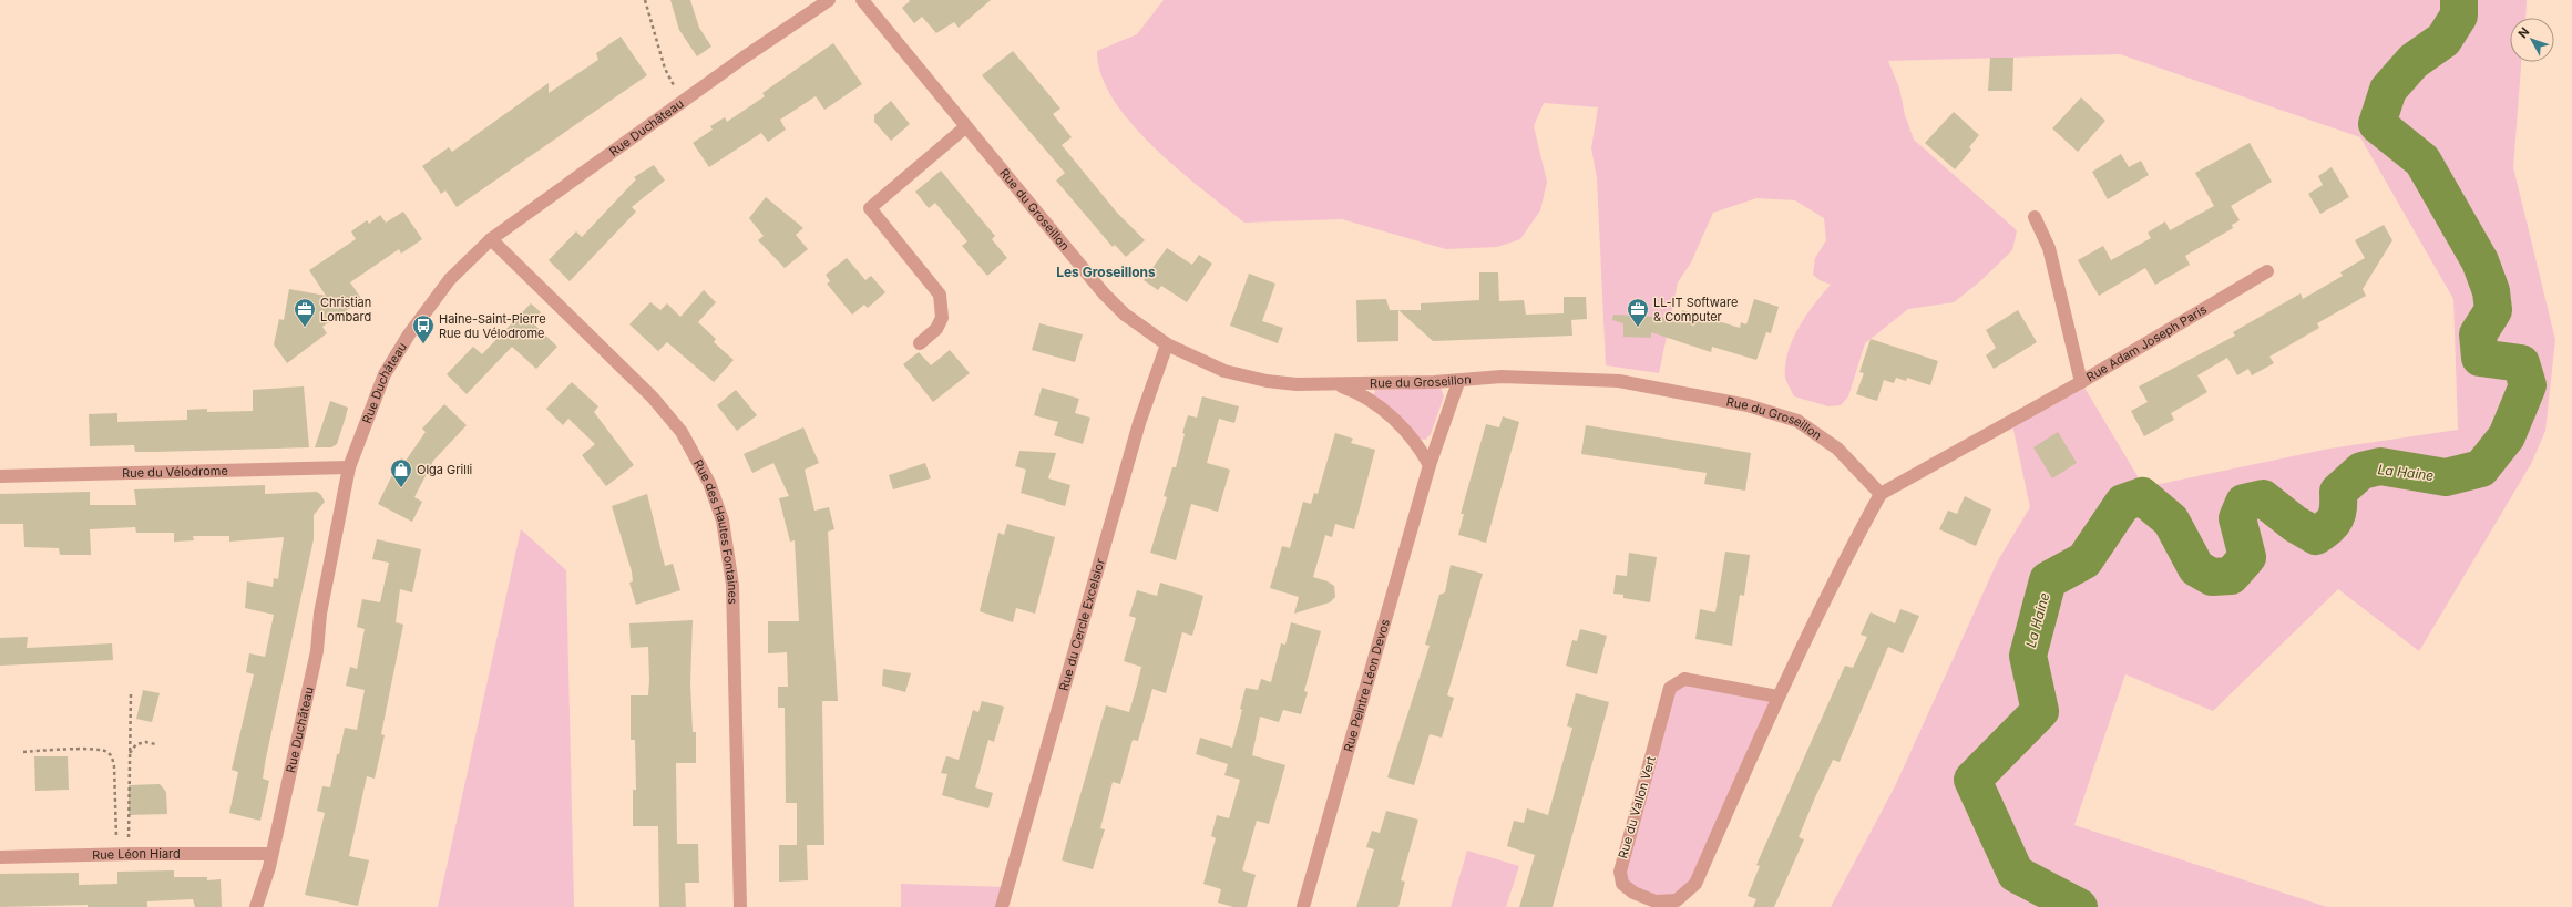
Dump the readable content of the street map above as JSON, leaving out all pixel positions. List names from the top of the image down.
{
  "streets": {
    "street": [
      "Rue Duchâteau",
      "Rue du Groseillon",
      "Rue Adam Joseph Paris",
      "Rue du Vélodrome",
      "Rue des Hautes Fontaines",
      "Rue du Cercle Excelsior",
      "Rue Peintre Léon Devos",
      "Rue du Vallon Vert",
      "Rue Léon Hiard"
    ]
  },
  "crossings": [
    ["Rue Duchâteau", "Rue du Vélodrome"],
    ["Rue Duchâteau", "Rue des Hautes Fontaines"],
    ["Rue Duchâteau", "Rue Léon Hiard"],
    ["Rue du Groseillon", "Rue du Cercle Excelsior"],
    ["Rue du Groseillon", "Rue Peintre Léon Devos"],
    ["Rue du Groseillon", "Rue du Vallon Vert"]
  ],
  "districts": ["Les Groseillons"],
  "water": ["La Haine"],
  "places": {
    "office": ["Christian Lombard", "LL-IT Software & Computer"],
    "bus stop": ["Haine-Saint-Pierre Rue du Vélodrome"],
    "shop": ["Olga Grilli"]
  },
  "north": "top left"
}
